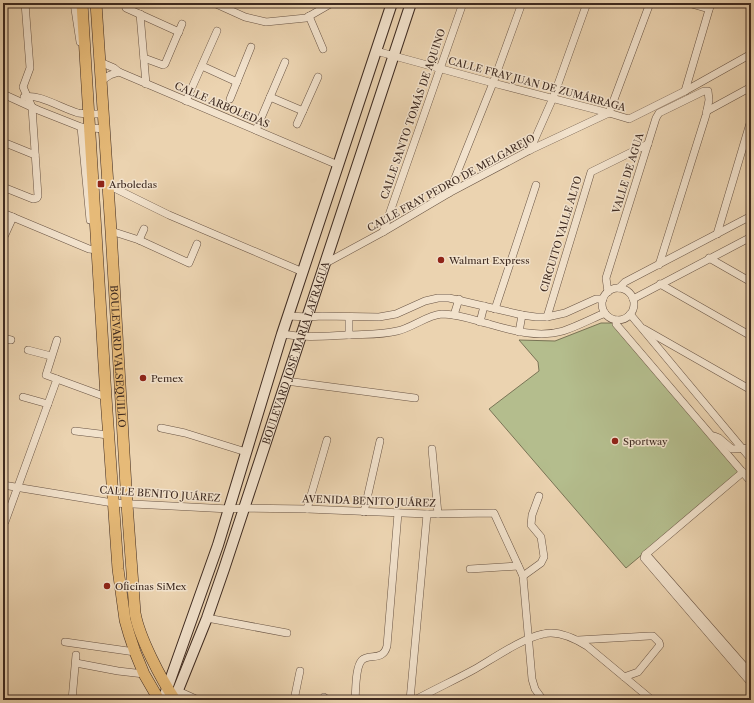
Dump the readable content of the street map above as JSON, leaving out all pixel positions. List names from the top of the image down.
{
  "streets": {
    "main road": ["BOULEVARD JOSÉ MARÍA LAFRAGUA", "BOULEVARD VALSEQUILLO"],
    "street": [
      "CALLE FRAY JUAN DE ZUMÁRRAGA",
      "CALLE ARBOLEDAS",
      "CALLE SANTO TOMÁS DE AQUINO",
      "VALLE DE AGUA",
      "CALLE FRAY PEDRO DE MELGAREJO",
      "CIRCUITO VALLE ALTO",
      "CALLE BENITO JUÁREZ",
      "AVENIDA BENITO JUÁREZ"
    ]
  },
  "crossings": [
    ["CALLE FRAY JUAN DE ZUMÁRRAGA", "CALLE SANTO TOMÁS DE AQUINO"],
    ["CALLE FRAY JUAN DE ZUMÁRRAGA", "CALLE FRAY PEDRO DE MELGAREJO"],
    ["CALLE FRAY JUAN DE ZUMÁRRAGA", "BOULEVARD JOSÉ MARÍA LAFRAGUA"],
    ["CALLE ARBOLEDAS", "BOULEVARD JOSÉ MARÍA LAFRAGUA"],
    ["CALLE ARBOLEDAS", "BOULEVARD VALSEQUILLO"],
    ["CALLE SANTO TOMÁS DE AQUINO", "CALLE FRAY PEDRO DE MELGAREJO"],
    ["VALLE DE AGUA", "CIRCUITO VALLE ALTO"],
    ["CALLE FRAY PEDRO DE MELGAREJO", "BOULEVARD JOSÉ MARÍA LAFRAGUA"],
    ["BOULEVARD JOSÉ MARÍA LAFRAGUA", "BOULEVARD VALSEQUILLO"],
    ["BOULEVARD JOSÉ MARÍA LAFRAGUA", "CALLE BENITO JUÁREZ"],
    ["BOULEVARD JOSÉ MARÍA LAFRAGUA", "AVENIDA BENITO JUÁREZ"],
    ["BOULEVARD VALSEQUILLO", "CALLE BENITO JUÁREZ"],
    ["CALLE BENITO JUÁREZ", "AVENIDA BENITO JUÁREZ"]
  ],
  "places": {
    "transit": ["Arboledas"],
    "other": [
      "Walmart Express",
      "Pemex",
      "Sportway",
      "Oficinas SiMex"
    ]
  }
}
